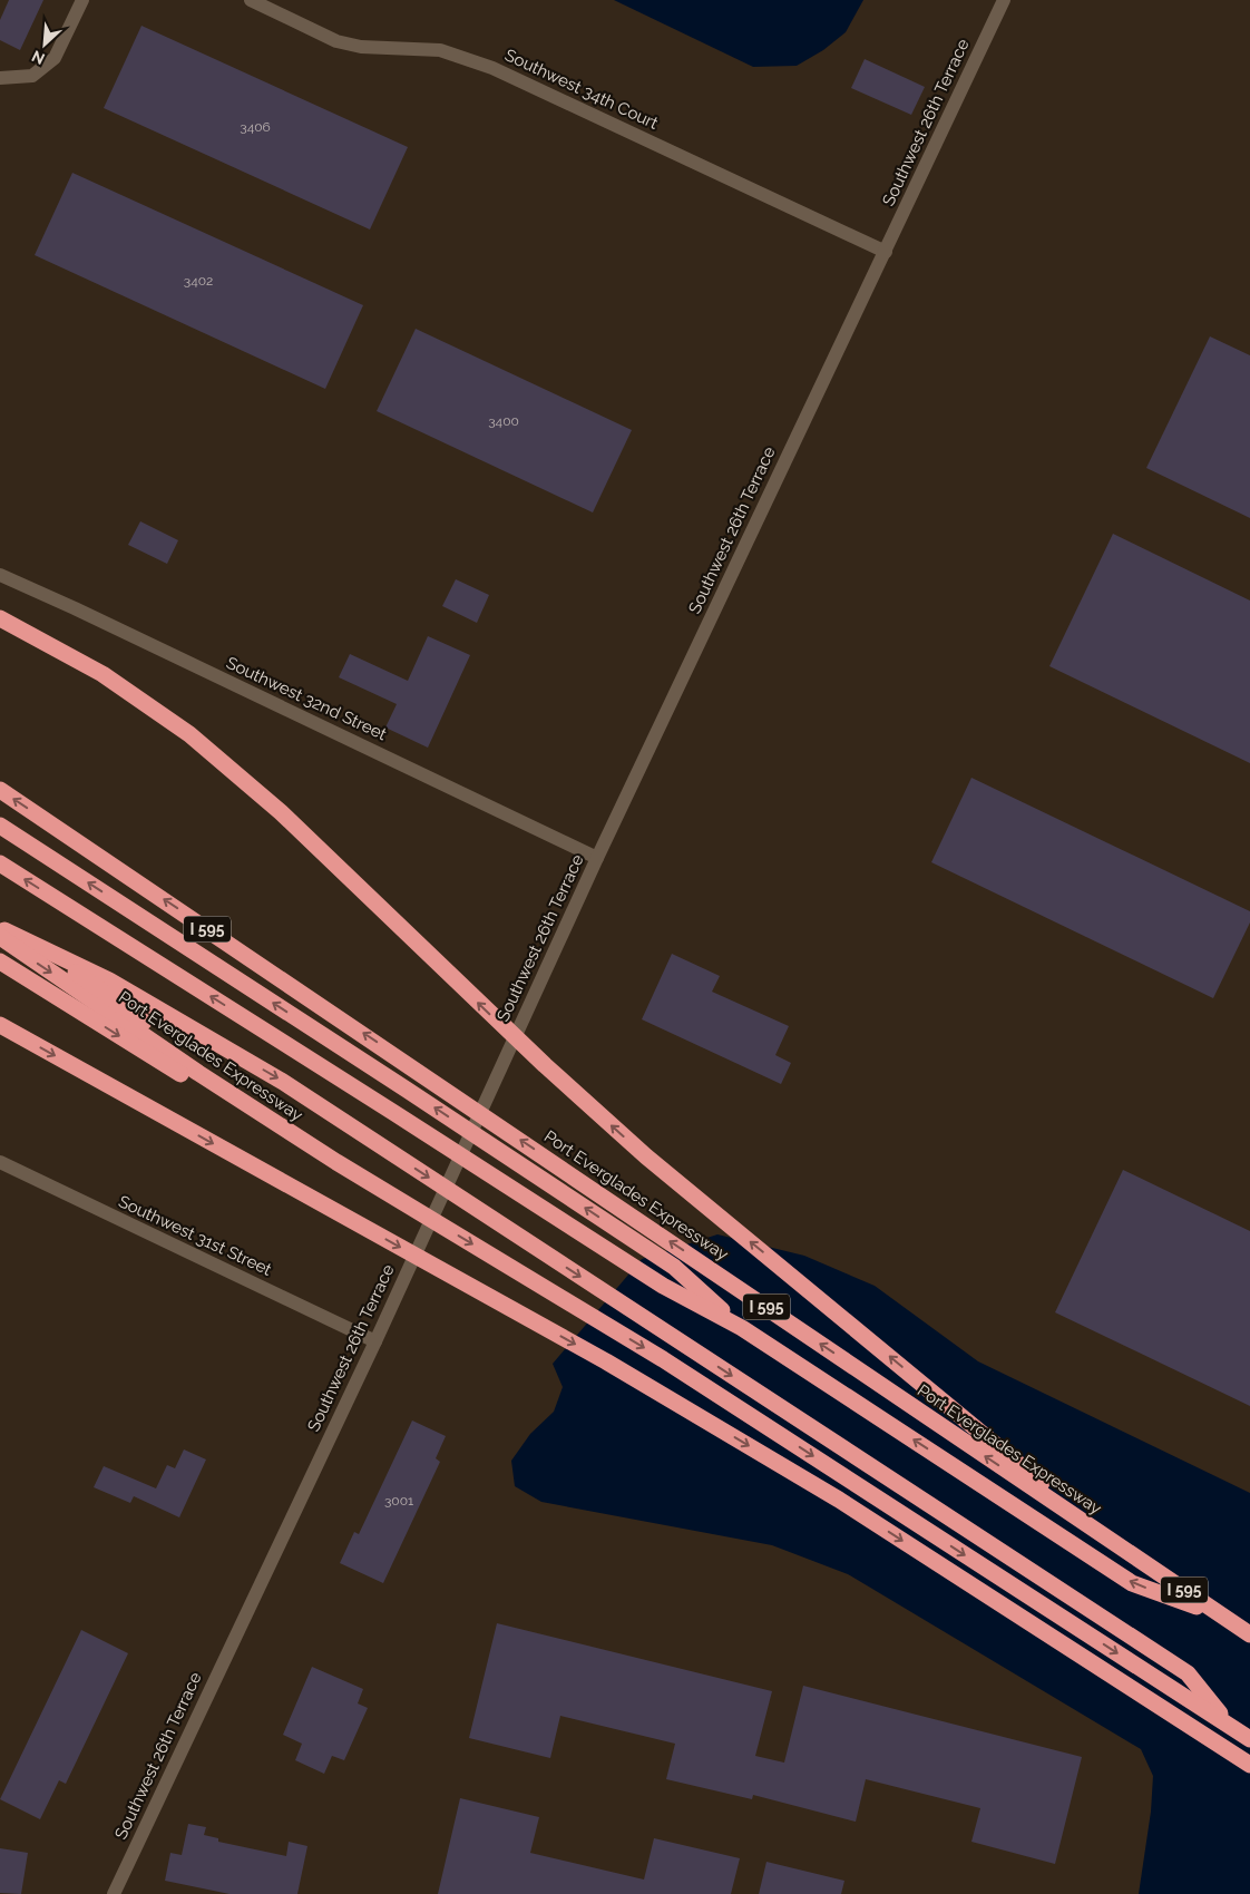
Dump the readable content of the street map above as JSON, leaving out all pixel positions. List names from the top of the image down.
{
  "streets": {
    "highway": ["I 595", "Port Everglades Expressway"],
    "street": [
      "Southwest 34th Court",
      "Southwest 26th Terrace",
      "Southwest 32nd Street",
      "Southwest 31st Street"
    ]
  },
  "crossings": [
    ["Southwest 34th Court", "Southwest 26th Terrace"],
    ["Southwest 26th Terrace", "Southwest 32nd Street"],
    ["Southwest 26th Terrace", "Southwest 31st Street"]
  ],
  "house_numbers": [
    "3406",
    "3402",
    "3400",
    "3001"
  ],
  "north": "bottom left"
}
